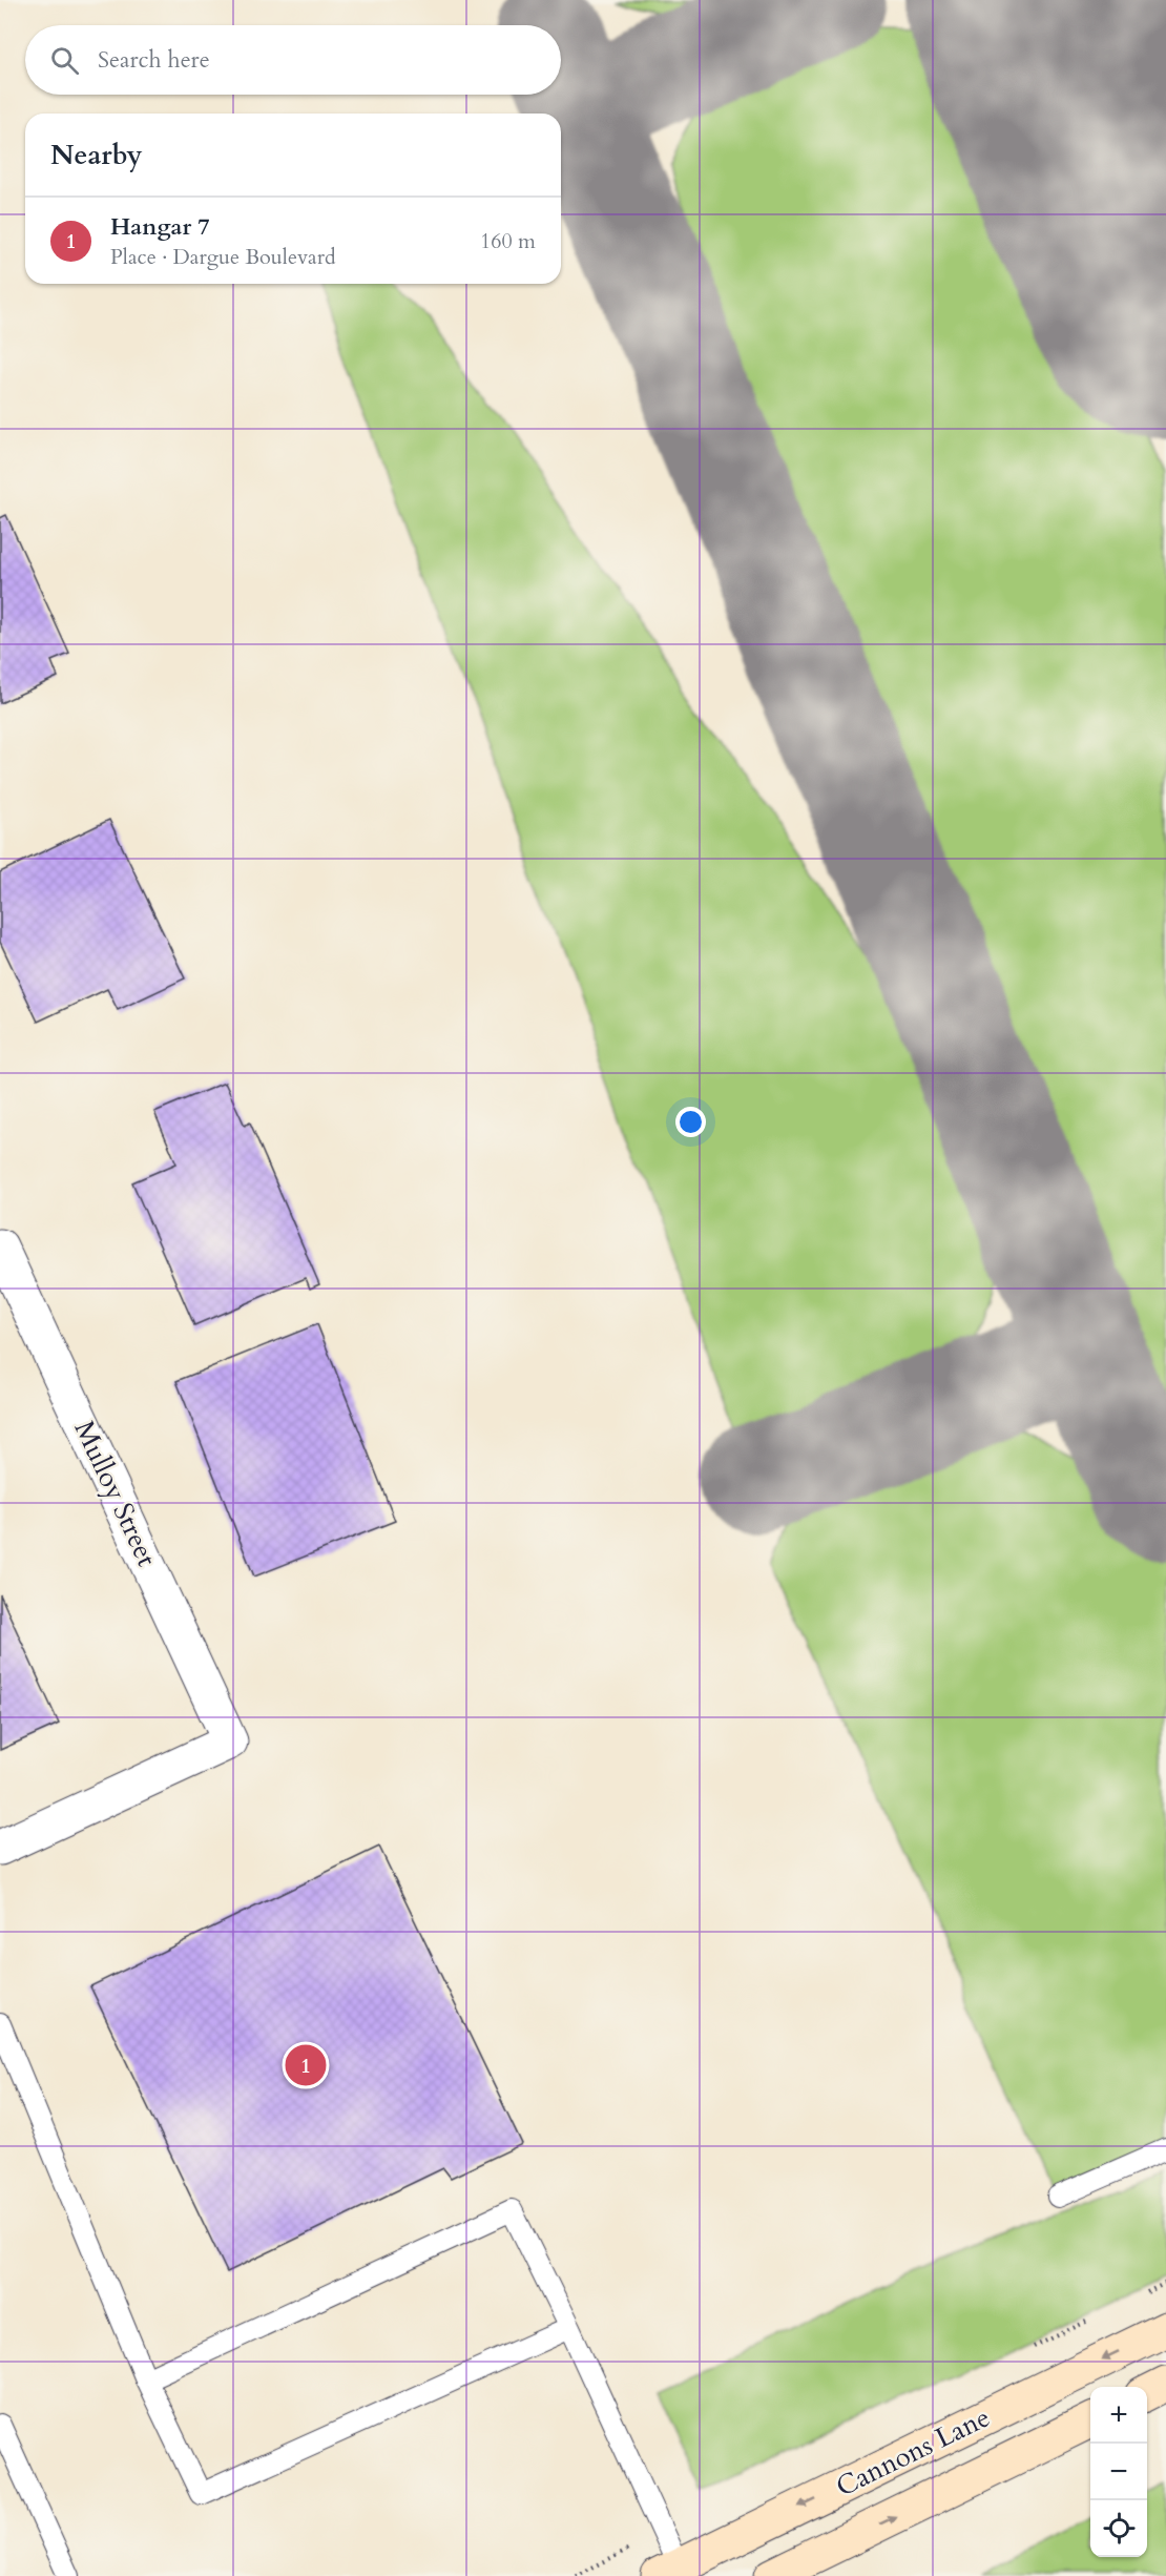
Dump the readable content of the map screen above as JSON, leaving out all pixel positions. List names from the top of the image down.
{
  "streets": {
    "main road": ["Cannons Lane"],
    "street": ["Mulloy Street"]
  },
  "page": {
    "search": "Search here",
    "heading": "Nearby",
    "list": [
      {
        "mark": "1",
        "name": "Hangar 7",
        "note": "Place · Dargue Boulevard",
        "value": "160 m"
      }
    ],
    "pins": "1",
    "map_buttons": ["+", "−"]
  }
}
